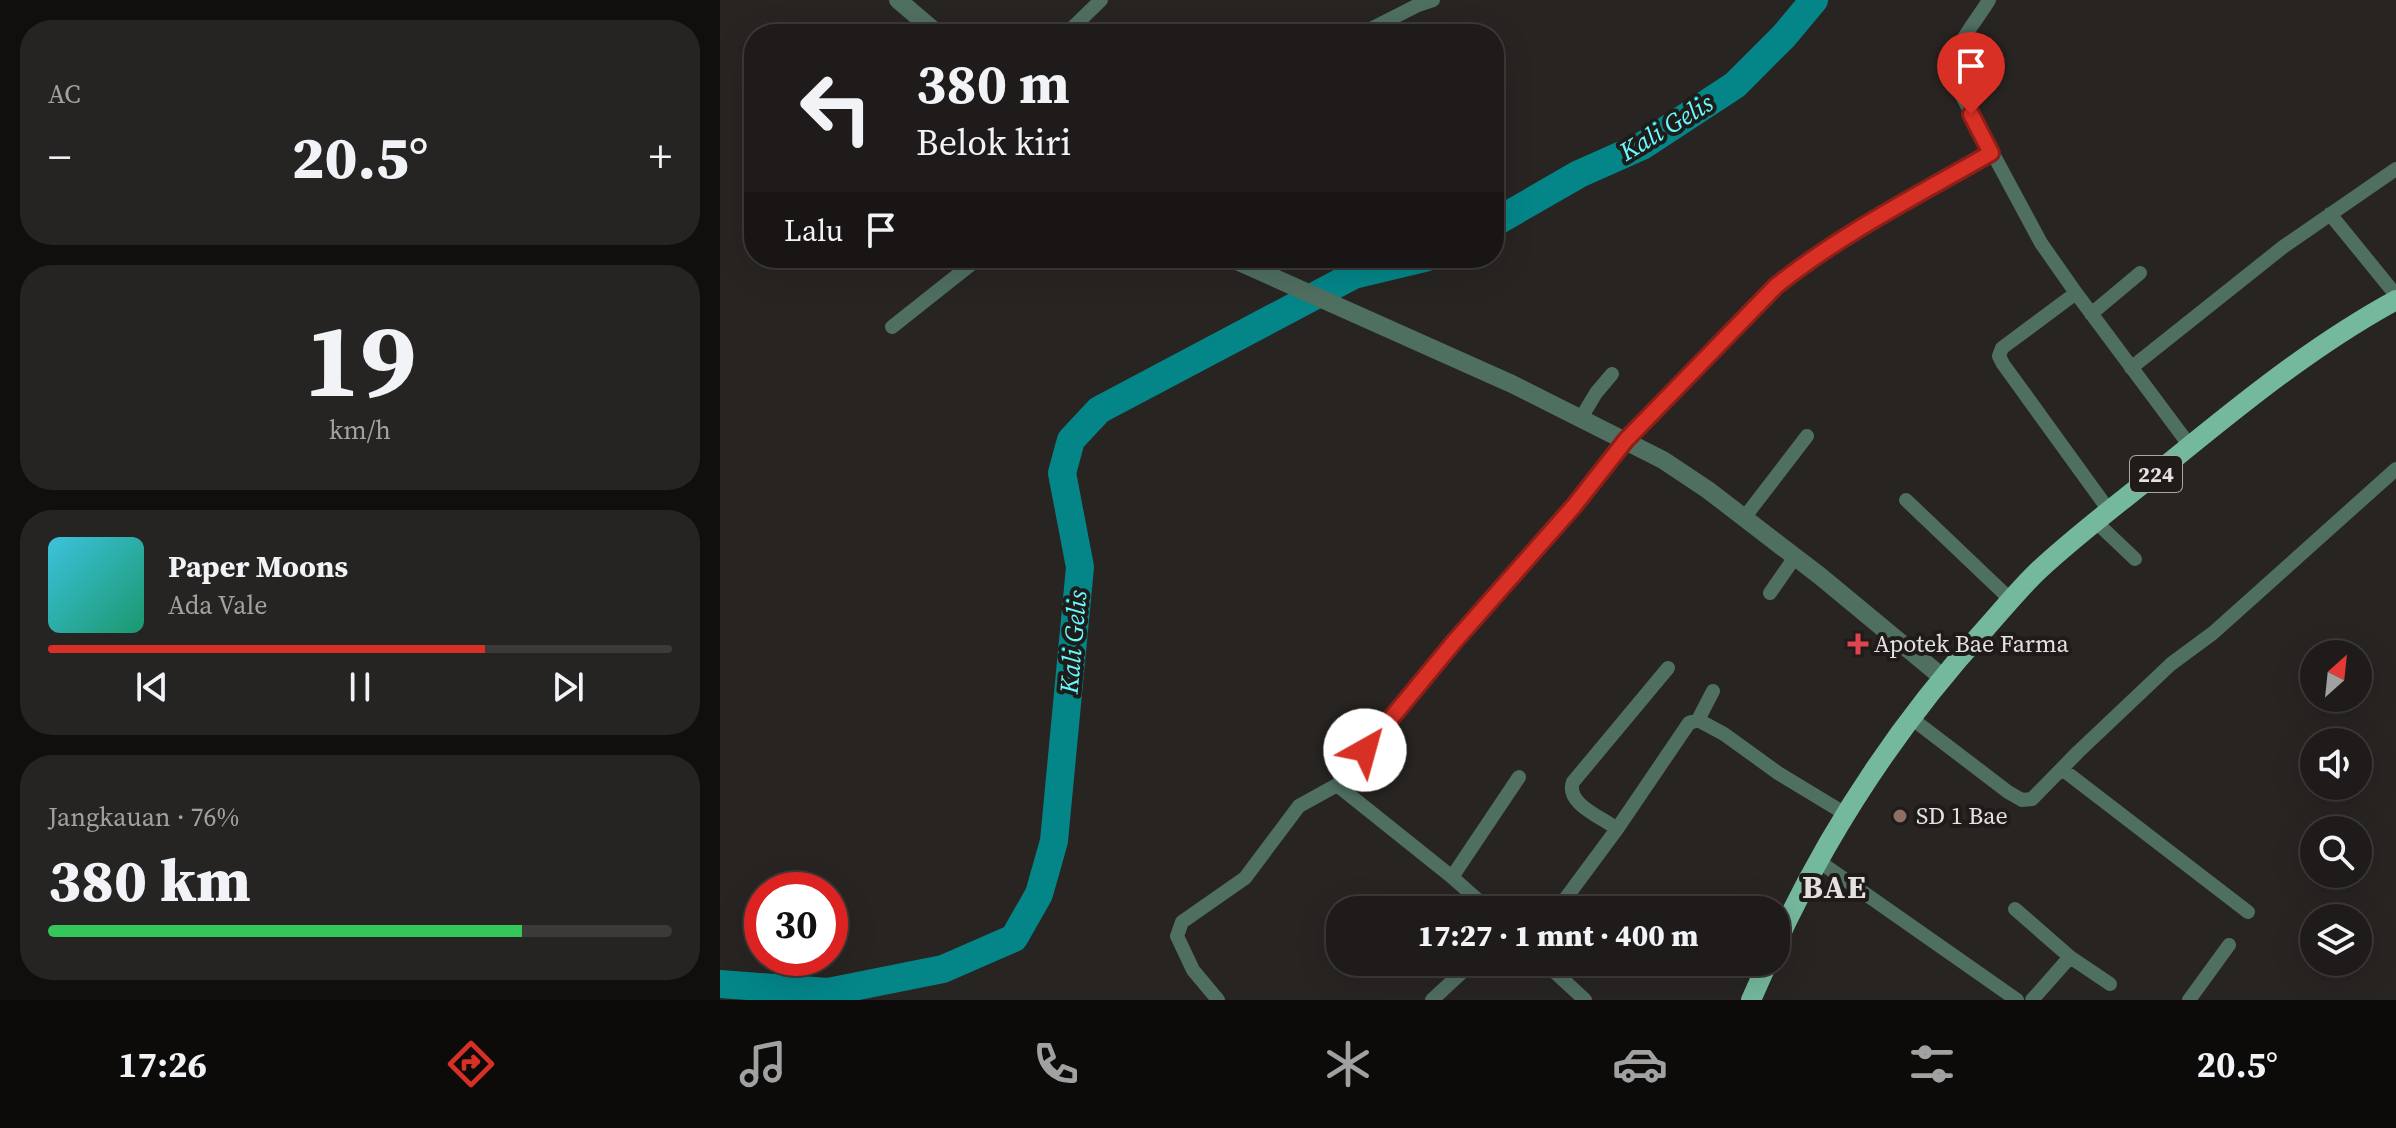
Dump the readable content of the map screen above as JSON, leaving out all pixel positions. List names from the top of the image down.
{
  "streets": {
    "main road": ["224"]
  },
  "districts": ["BAE"],
  "water": ["Kali Gelis"],
  "places": {
    "health": ["Apotek Bae Farma"],
    "other": ["SD 1 Bae"]
  },
  "north": "top right",
  "page": {
    "tile": [
      "AC",
      ["19", "km/h"],
      ["Jangkauan · 76%", "380 km"]
    ],
    "turn": ["380 m", "Belok kiri"],
    "heat": ["−", "20.5°", "+"],
    "then": "Lalu",
    "song": ["Paper Moons", "Ada Vale"],
    "limit": "30",
    "trip": "17:27 · 1 mnt · 400 m",
    "tabs": ["17:26", "20.5°"]
  }
}
